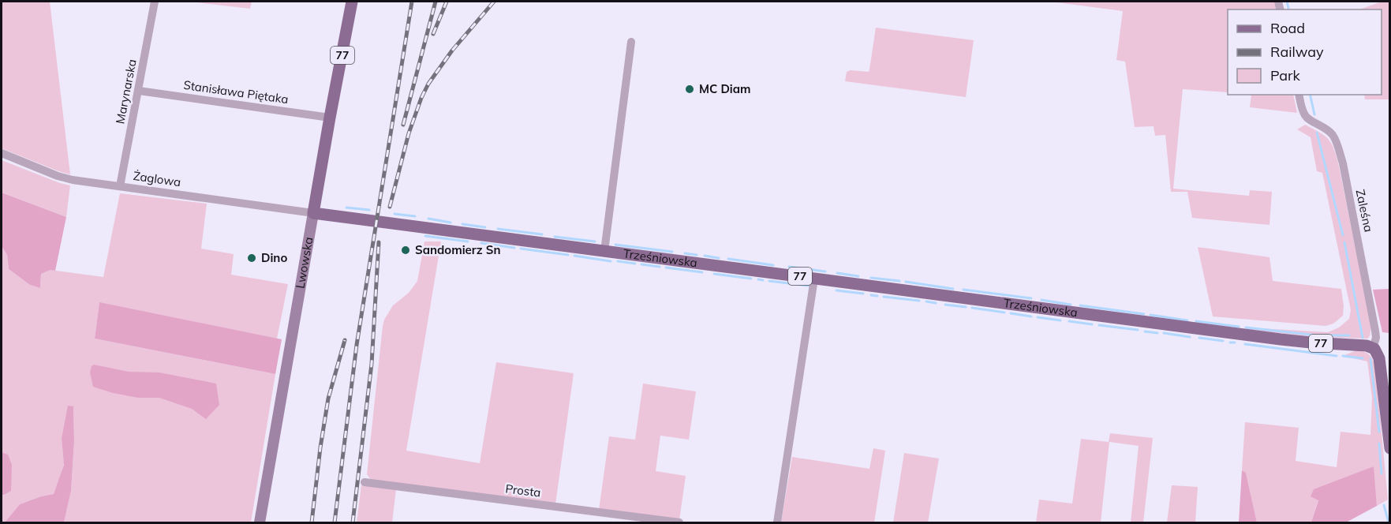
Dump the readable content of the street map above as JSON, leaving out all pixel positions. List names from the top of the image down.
{
  "streets": {
    "main road": ["77", "Trześniowska", "Lwowska"],
    "street": [
      "Marynarska",
      "Stanisława Piętaka",
      "Żaglowa",
      "Zaleśna",
      "Prosta"
    ]
  },
  "crossings": [
    ["Marynarska", "Stanisława Piętaka"],
    ["Marynarska", "Żaglowa"],
    ["Stanisława Piętaka", "Lwowska"],
    ["Żaglowa", "Trześniowska"],
    ["Żaglowa", "Lwowska"],
    ["Zaleśna", "Trześniowska"],
    ["Trześniowska", "Lwowska"]
  ],
  "places": ["MC Diam", "Sandomierz Sn", "Dino"],
  "legend": ["Road", "Railway", "Park"]
}
